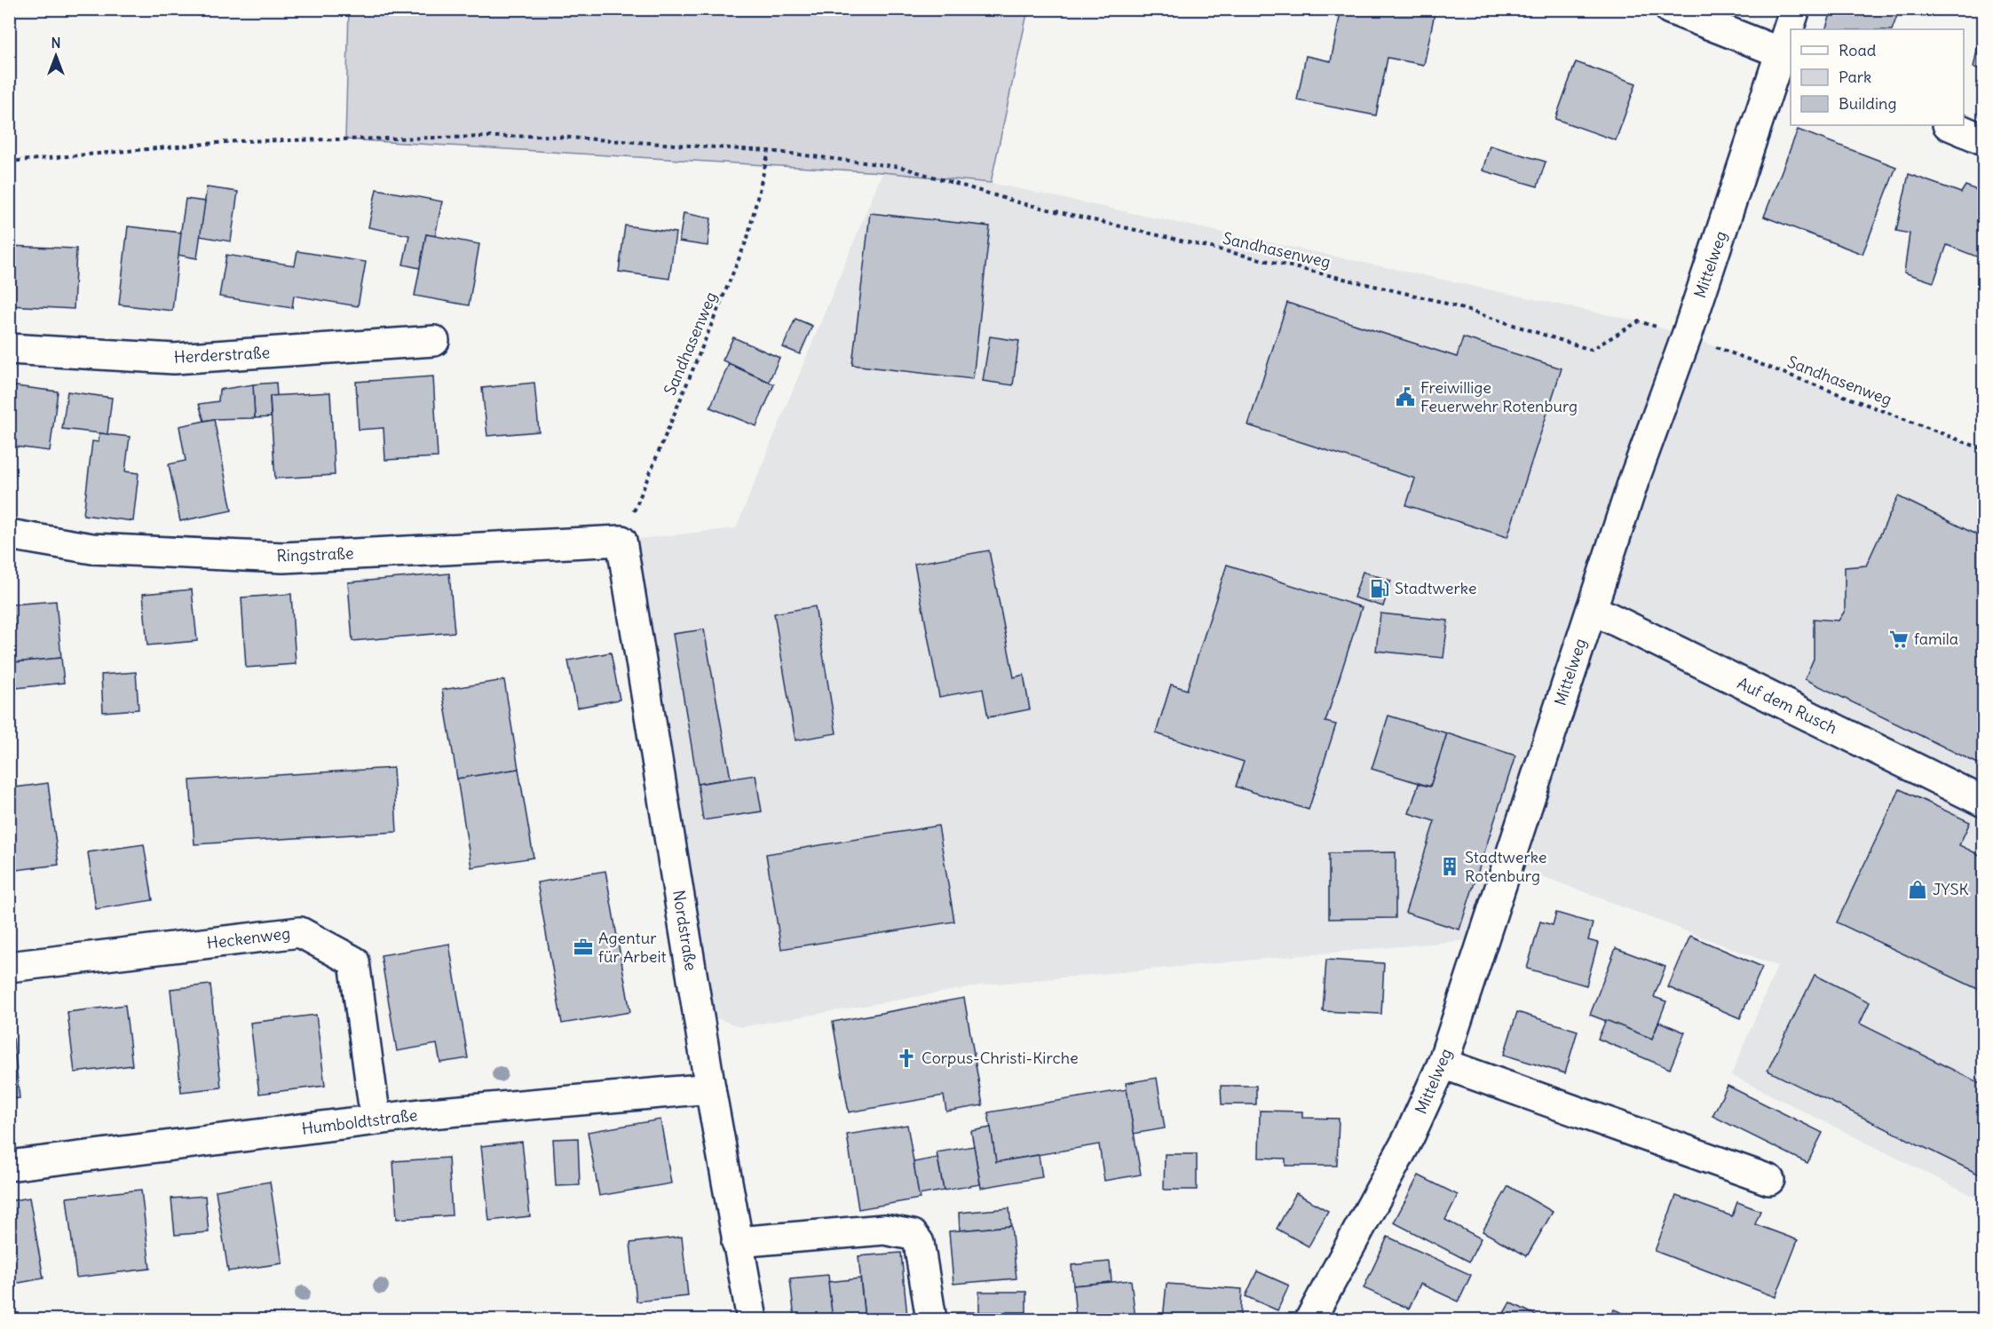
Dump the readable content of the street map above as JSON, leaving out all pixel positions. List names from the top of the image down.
{
  "streets": {
    "street": [
      "Mittelweg",
      "Herderstraße",
      "Ringstraße",
      "Auf dem Rusch",
      "Nordstraße",
      "Heckenweg",
      "Humboldtstraße"
    ],
    "path": ["Sandhasenweg"]
  },
  "crossings": [
    ["Sandhasenweg", "Mittelweg"],
    ["Sandhasenweg", "Ringstraße"],
    ["Sandhasenweg", "Nordstraße"],
    ["Mittelweg", "Auf dem Rusch"],
    ["Ringstraße", "Nordstraße"],
    ["Nordstraße", "Humboldtstraße"],
    ["Heckenweg", "Humboldtstraße"]
  ],
  "places": {
    "public building": ["Freiwillige Feuerwehr Rotenburg"],
    "fuel station": ["Stadtwerke"],
    "supermarket": ["famila"],
    "building": ["Stadtwerke Rotenburg"],
    "shop": ["JYSK"],
    "office": ["Agentur für Arbeit"],
    "church": ["Corpus-Christi-Kirche"]
  },
  "legend": ["Road", "Park", "Building"],
  "north": "top"
}
